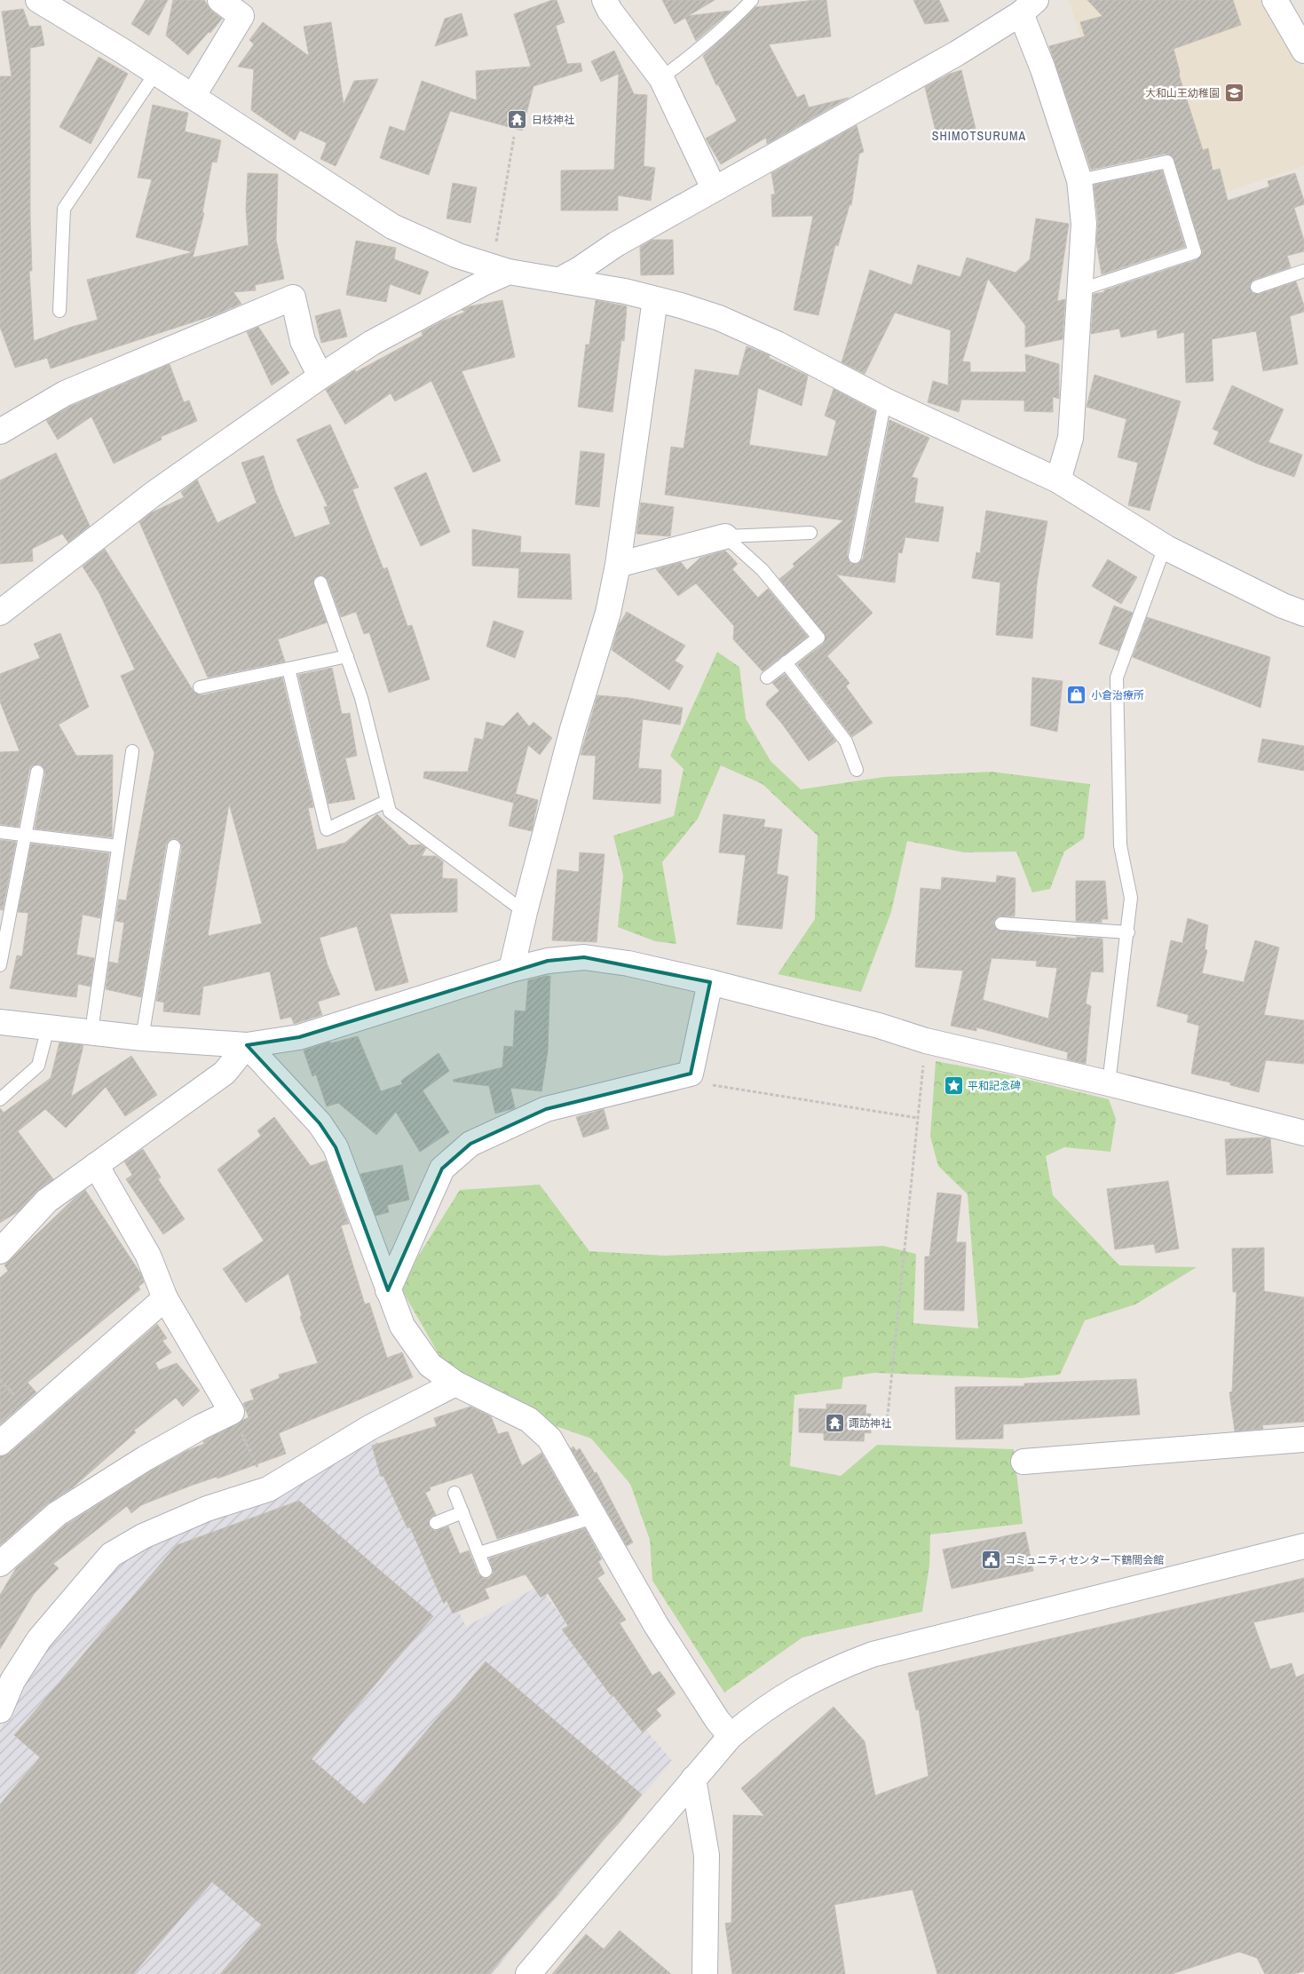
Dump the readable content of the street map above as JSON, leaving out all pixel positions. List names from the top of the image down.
{
  "districts": ["SHIMOTSURUMA"],
  "places": {
    "school or university": ["大和山王幼稚園"],
    "temple": ["日枝神社", "諏訪神社"],
    "shop": ["小倉治療所"],
    "place": ["平和記念碑"],
    "public building": ["コミュニティセンター下鶴間会館"]
  }
}
